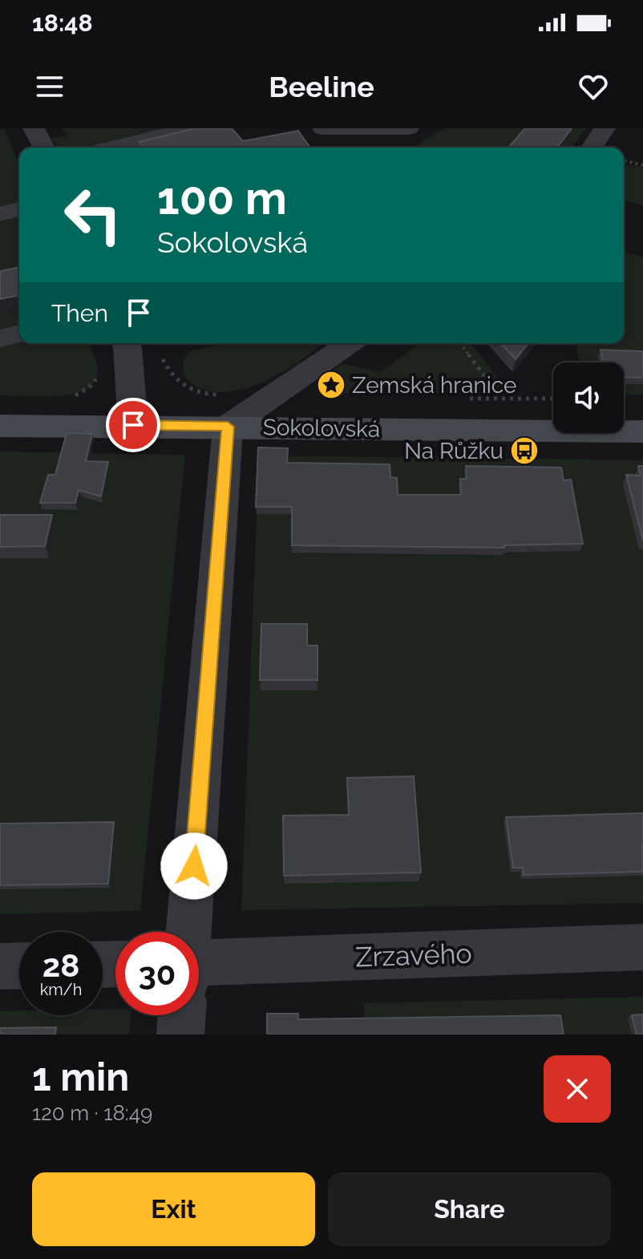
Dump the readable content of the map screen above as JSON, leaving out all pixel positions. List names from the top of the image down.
{
  "streets": {
    "street": ["Sokolovská", "Zrzavého"]
  },
  "places": {
    "place": ["Zemská hranice"],
    "bus stop": ["Na Růžku"]
  },
  "page": {
    "status": "18:48",
    "header": "Beeline",
    "turn": ["100 m", "Sokolovská"],
    "then": "Then",
    "speed": "28 km/h",
    "limit": "30",
    "heading": ["1 min", "120 m · 18:49"],
    "buttons": ["Exit", "Share"]
  }
}
